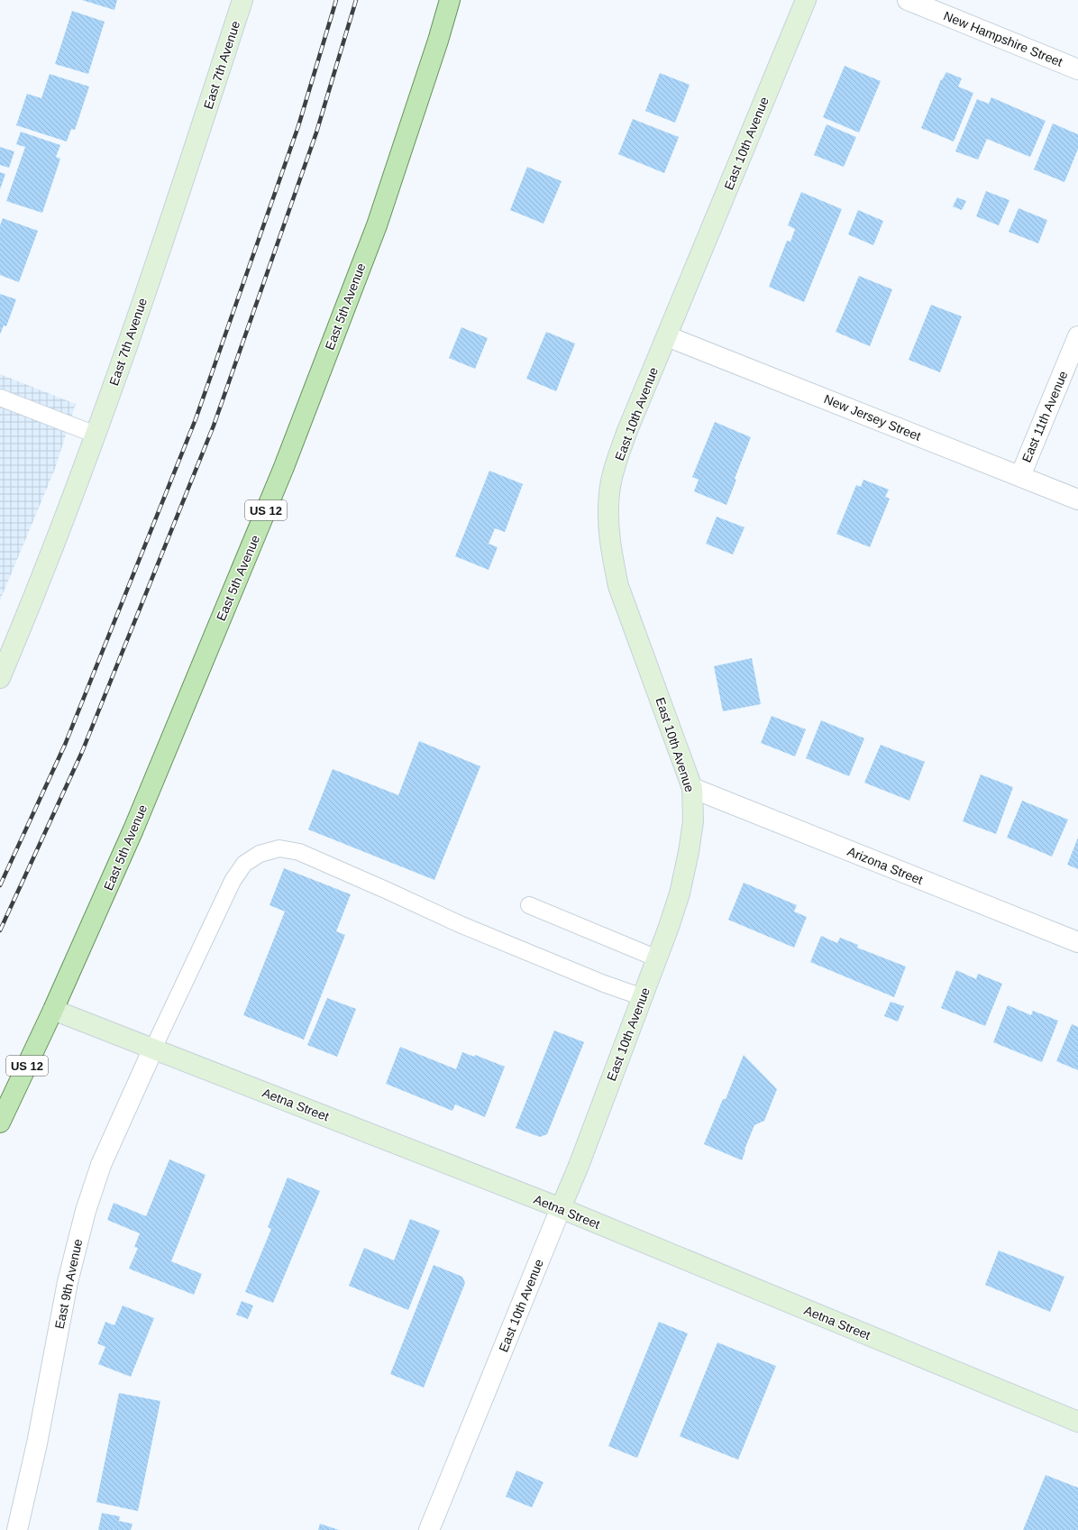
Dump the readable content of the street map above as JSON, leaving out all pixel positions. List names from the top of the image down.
{
  "streets": {
    "main road": ["East 5th Avenue", "US 12"],
    "street": [
      "New Hampshire Street",
      "East 7th Avenue",
      "East 10th Avenue",
      "East 11th Avenue",
      "New Jersey Street",
      "Arizona Street",
      "Aetna Street",
      "East 9th Avenue"
    ]
  },
  "crossings": [
    ["East 10th Avenue", "New Jersey Street"],
    ["East 10th Avenue", "Arizona Street"],
    ["East 10th Avenue", "Aetna Street"],
    ["East 5th Avenue", "Aetna Street"],
    ["East 11th Avenue", "New Jersey Street"],
    ["Aetna Street", "East 9th Avenue"]
  ]
}
